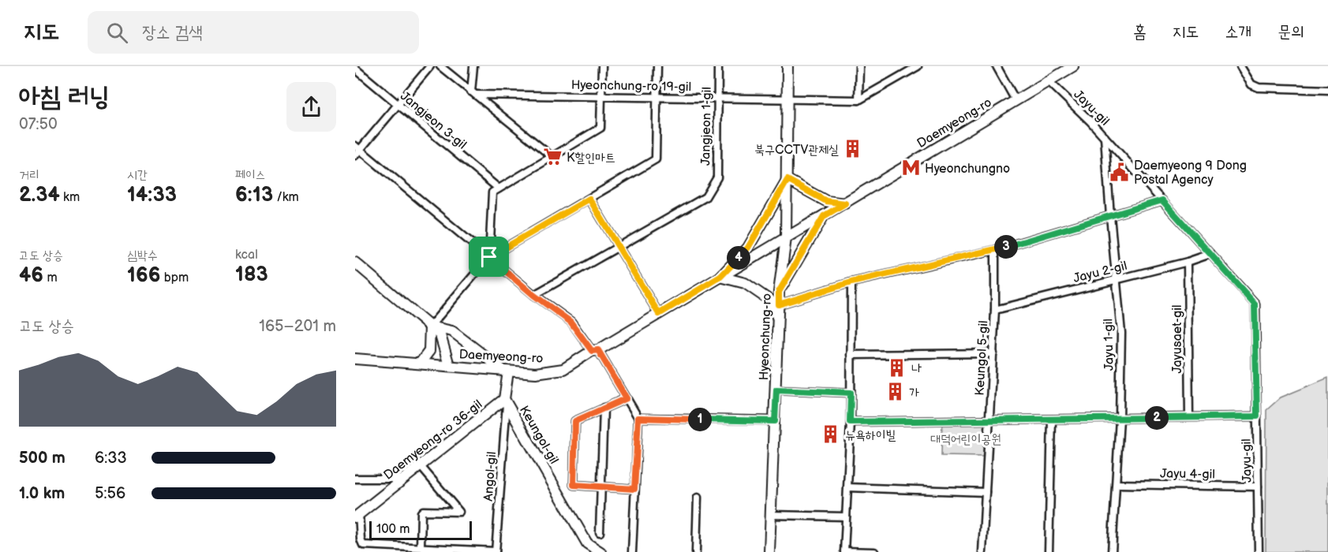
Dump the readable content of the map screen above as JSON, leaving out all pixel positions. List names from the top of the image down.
{
  "streets": {
    "main road": [
      "Daemyeong-ro",
      "Hyeonchung-ro",
      "Keungol-gil",
      "Daemyeong-ro 36-gil"
    ],
    "street": [
      "Hyeonchung-ro 19-gil",
      "Jayu-gil",
      "Jangjeon 3-gil",
      "Jangjeon 1-gil",
      "Jayu 2-gil",
      "Jayusaet-gil",
      "Jayu 1-gil",
      "Keungol 5-gil",
      "Jayu 4-gil",
      "Angol-gil"
    ]
  },
  "crossings": [
    ["Hyeonchung-ro 19-gil", "Jangjeon 1-gil"],
    ["Hyeonchung-ro 19-gil", "Hyeonchung-ro"],
    ["Jayu-gil", "Daemyeong-ro"],
    ["Jayu-gil", "Jayu 2-gil"],
    ["Jayu-gil", "Jayu 1-gil"],
    ["Jayu-gil", "Jayu 4-gil"],
    ["Daemyeong-ro", "Hyeonchung-ro"],
    ["Daemyeong-ro", "Keungol-gil"],
    ["Jayu 2-gil", "Jayusaet-gil"],
    ["Jayu 2-gil", "Jayu 1-gil"],
    ["Jayu 2-gil", "Keungol 5-gil"],
    ["Jayu 1-gil", "Jayu 4-gil"],
    ["Keungol-gil", "Daemyeong-ro 36-gil"],
    ["Keungol-gil", "Angol-gil"],
    ["Daemyeong-ro 36-gil", "Angol-gil"]
  ],
  "parks": ["대덕어린이공원"],
  "places": {
    "building": [
      "북구CCTV관제실",
      "나",
      "가",
      "뉴욕하이빌"
    ],
    "supermarket": ["K할인마트"],
    "metro station": ["Hyeonchungno"],
    "public building": ["Daemyeong 9 Dong Postal Agency"]
  },
  "scale_bar": "100 m",
  "page": {
    "header": "지도",
    "search": "장소 검색",
    "nav": [
      "홈",
      "지도",
      "소개",
      "문의"
    ],
    "heading": ["아침 러닝", "07:50"],
    "stats": [
      ["거리", "2.34 km"],
      ["시간", "14:33"],
      ["페이스", "6:13 /km"],
      ["고도 상승", "46 m"],
      ["심박수", "166 bpm"],
      ["kcal", "183"]
    ],
    "pins": [
      "3",
      "4",
      "2",
      "1"
    ],
    "chart": ["고도 상승", "165–201 m"],
    "list": [
      {
        "name": "500 m",
        "note": "6:33"
      },
      {
        "name": "1.0 km",
        "note": "5:56"
      }
    ],
    "scale": "100 m"
  }
}
